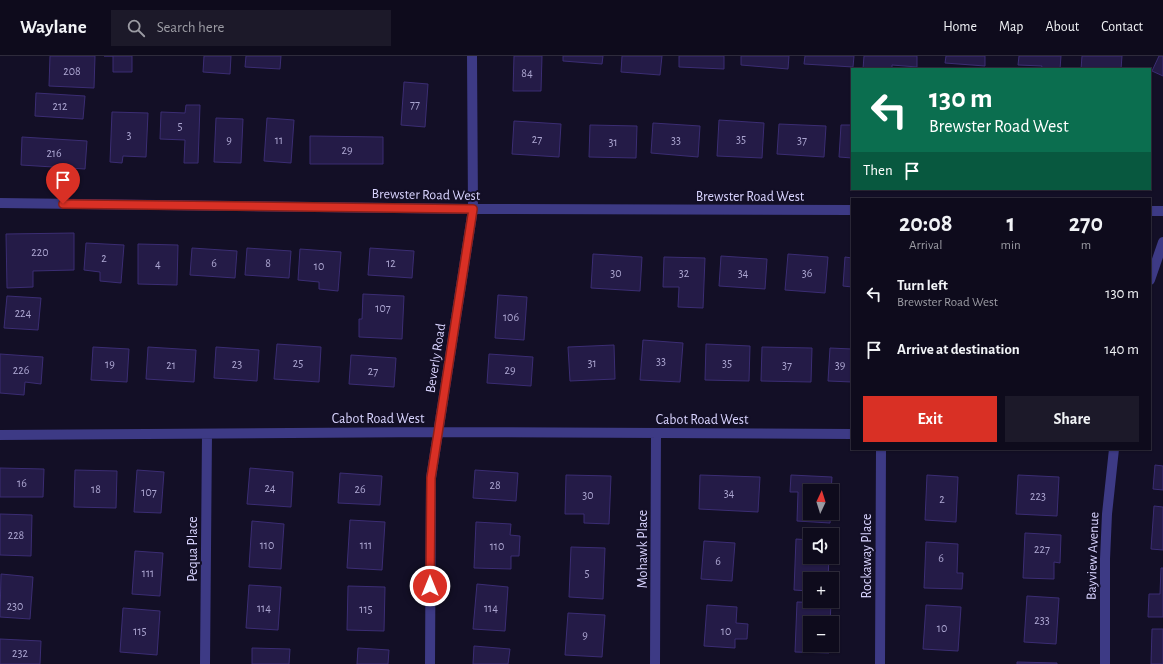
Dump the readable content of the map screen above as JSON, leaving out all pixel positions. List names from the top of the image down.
{
  "streets": {
    "street": [
      "Brewster Road West",
      "Beverly Road",
      "Cabot Road West",
      "Pequa Place",
      "Mohawk Place",
      "Rockaway Place",
      "Bayview Avenue"
    ]
  },
  "crossings": [
    ["Brewster Road West", "Beverly Road"],
    ["Beverly Road", "Cabot Road West"],
    ["Cabot Road West", "Pequa Place"],
    ["Cabot Road West", "Mohawk Place"]
  ],
  "house_numbers": [
    "208",
    "84",
    "77",
    "212",
    "5",
    "3",
    "27",
    "35",
    "9",
    "11",
    "33",
    "37",
    "31",
    "29",
    "216",
    "220",
    "2",
    "6",
    "8",
    "12",
    "4",
    "10",
    "30",
    "32",
    "34",
    "36",
    "107",
    "224",
    "106",
    "33",
    "25",
    "31",
    "35",
    "19",
    "23",
    "21",
    "37",
    "39",
    "226",
    "29",
    "27",
    "16",
    "28",
    "24",
    "18",
    "26",
    "107",
    "34",
    "30",
    "223",
    "2",
    "228",
    "110",
    "111",
    "110",
    "227",
    "6",
    "6",
    "111",
    "5",
    "230",
    "114",
    "114",
    "115",
    "233",
    "10",
    "115",
    "10",
    "9",
    "232"
  ],
  "north": "top",
  "page": {
    "header": "Waylane",
    "search": "Search here",
    "nav": [
      "Home",
      "Map",
      "About",
      "Contact"
    ],
    "turn": ["130 m", "Brewster Road West"],
    "then": "Then",
    "eta": [
      "20:08",
      "Arrival",
      "1",
      "min",
      "270",
      "m"
    ],
    "list": [
      {
        "name": "Turn left",
        "note": "Brewster Road West",
        "value": "130 m"
      },
      {
        "name": "Arrive at destination",
        "value": "140 m"
      }
    ],
    "buttons": ["Exit", "Share"],
    "map_buttons": ["+", "−"]
  }
}
